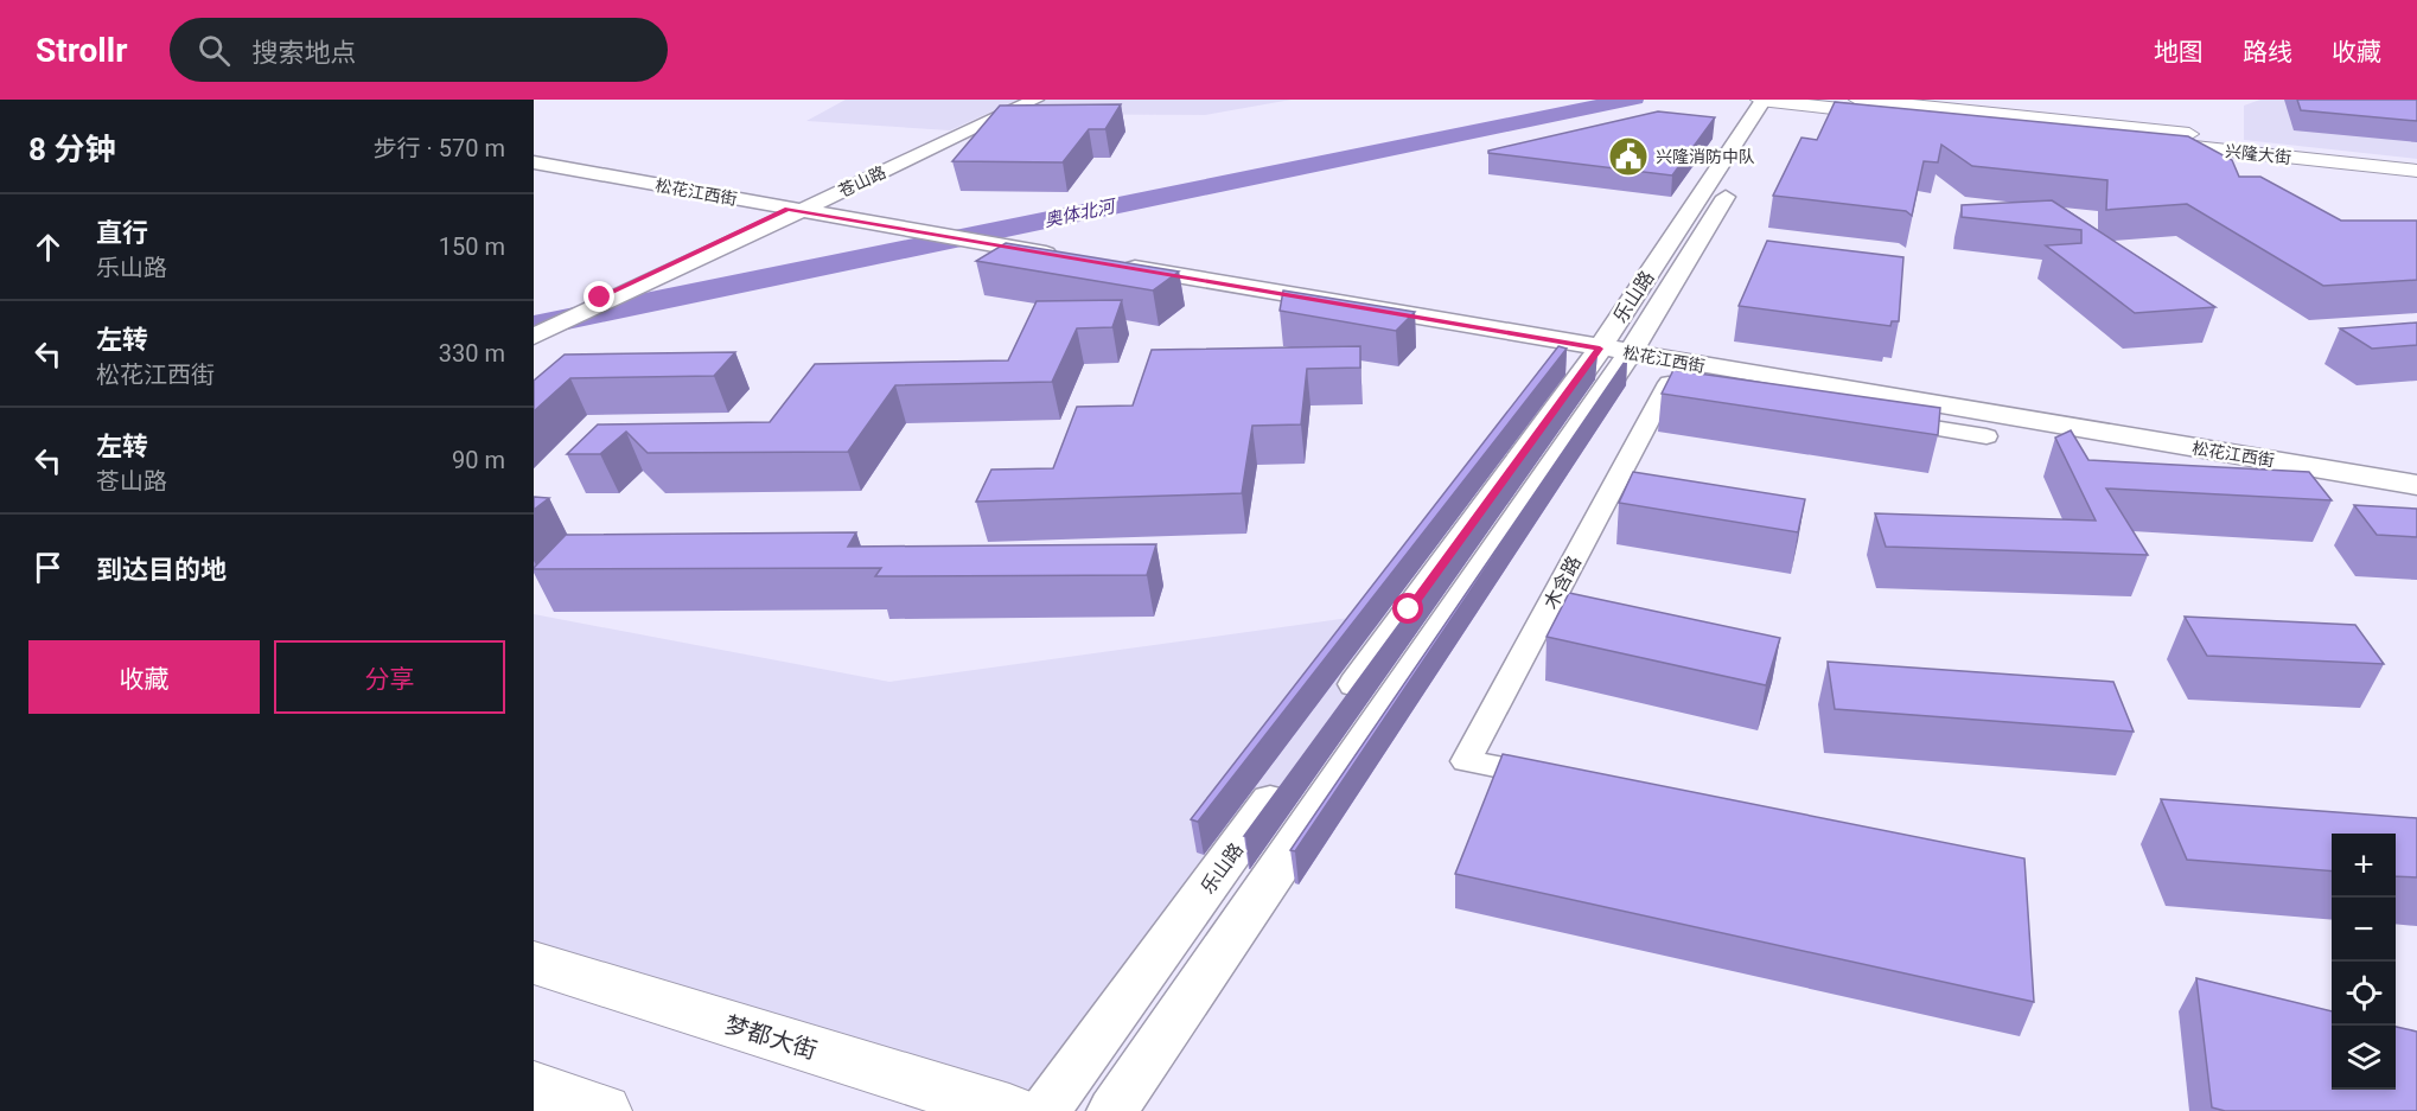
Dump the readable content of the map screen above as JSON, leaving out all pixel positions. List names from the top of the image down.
{
  "streets": {
    "main road": ["兴隆大街", "梦都大街"],
    "street": [
      "苍山路",
      "松花江西街",
      "乐山路",
      "木含路"
    ]
  },
  "crossings": [
    ["兴隆大街", "乐山路"],
    ["苍山路", "松花江西街"],
    ["松花江西街", "乐山路"]
  ],
  "water": ["奥体北河"],
  "places": {
    "public building": ["兴隆消防中队"]
  },
  "page": {
    "header": "Strollr",
    "search": "搜索地点",
    "nav": ["地图", "路线", "收藏"],
    "heading": ["8 分钟", "步行 · 570 m"],
    "list": [
      ["直行", "乐山路", "150 m"],
      ["左转", "松花江西街", "330 m"],
      ["左转", "苍山路", "90 m"],
      "到达目的地"
    ],
    "buttons": ["收藏", "分享"],
    "map_buttons": ["+", "−"]
  }
}
